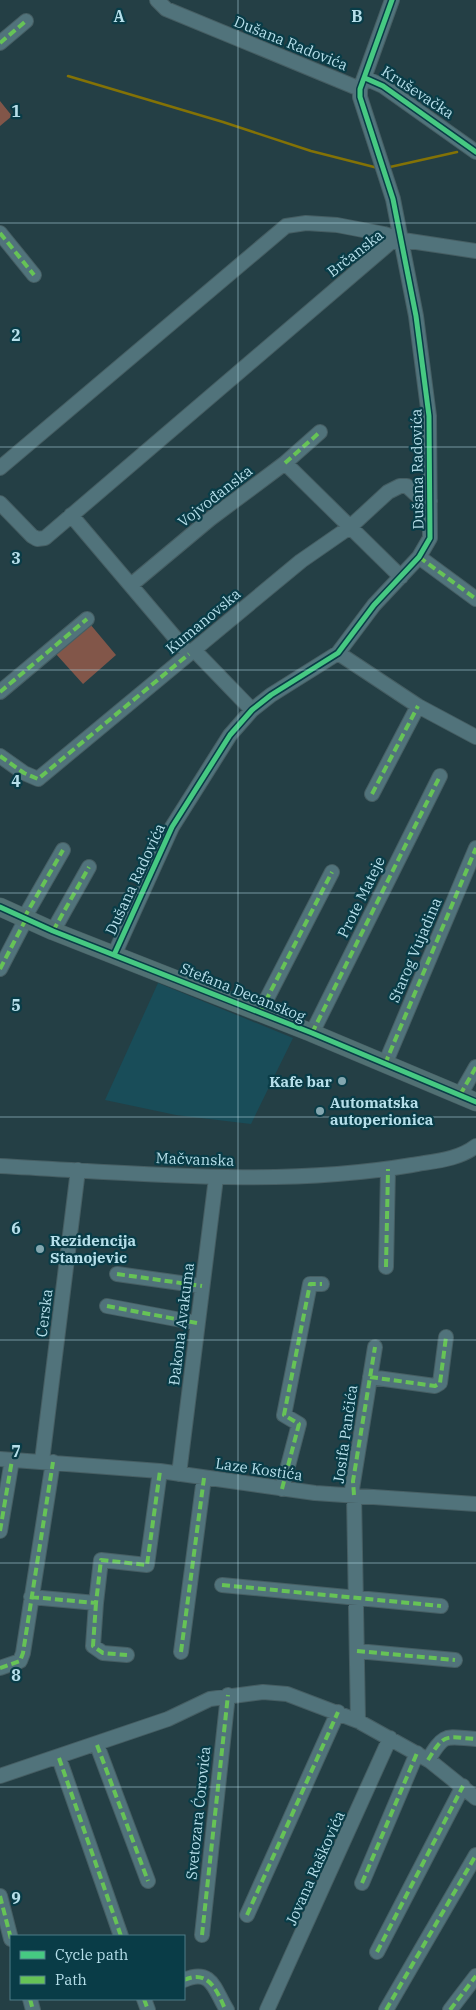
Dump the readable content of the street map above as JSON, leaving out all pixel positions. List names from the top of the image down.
{
  "streets": {
    "main road": ["Stefana Decanskog"],
    "street": [
      "Dušana Radovića",
      "Kruševačka",
      "Brčanska",
      "Vojvođanska",
      "Kumanovska",
      "Prote Mateje",
      "Starog Vujadina",
      "Mačvanska",
      "Cerska",
      "Đakona Avakuma",
      "Josifa Pančića",
      "Laze Kostića",
      "Svetozara Ćorovića",
      "Jovana Raškovića"
    ]
  },
  "crossings": [
    ["Dušana Radovića", "Kruševačka"],
    ["Dušana Radovića", "Brčanska"],
    ["Dušana Radovića", "Kumanovska"],
    ["Dušana Radovića", "Stefana Decanskog"],
    ["Prote Mateje", "Stefana Decanskog"],
    ["Starog Vujadina", "Stefana Decanskog"],
    ["Mačvanska", "Cerska"],
    ["Mačvanska", "Đakona Avakuma"],
    ["Cerska", "Laze Kostića"],
    ["Đakona Avakuma", "Laze Kostića"],
    ["Josifa Pančića", "Laze Kostića"]
  ],
  "places": ["Kafe bar", "Automatska autoperionica", "Rezidencija Stanojevic"],
  "legend": ["Cycle path", "Path"],
  "grid": {
    "columns": ["A", "B"],
    "rows": [
      "1",
      "2",
      "3",
      "4",
      "5",
      "6",
      "7",
      "8",
      "9"
    ]
  }
}
